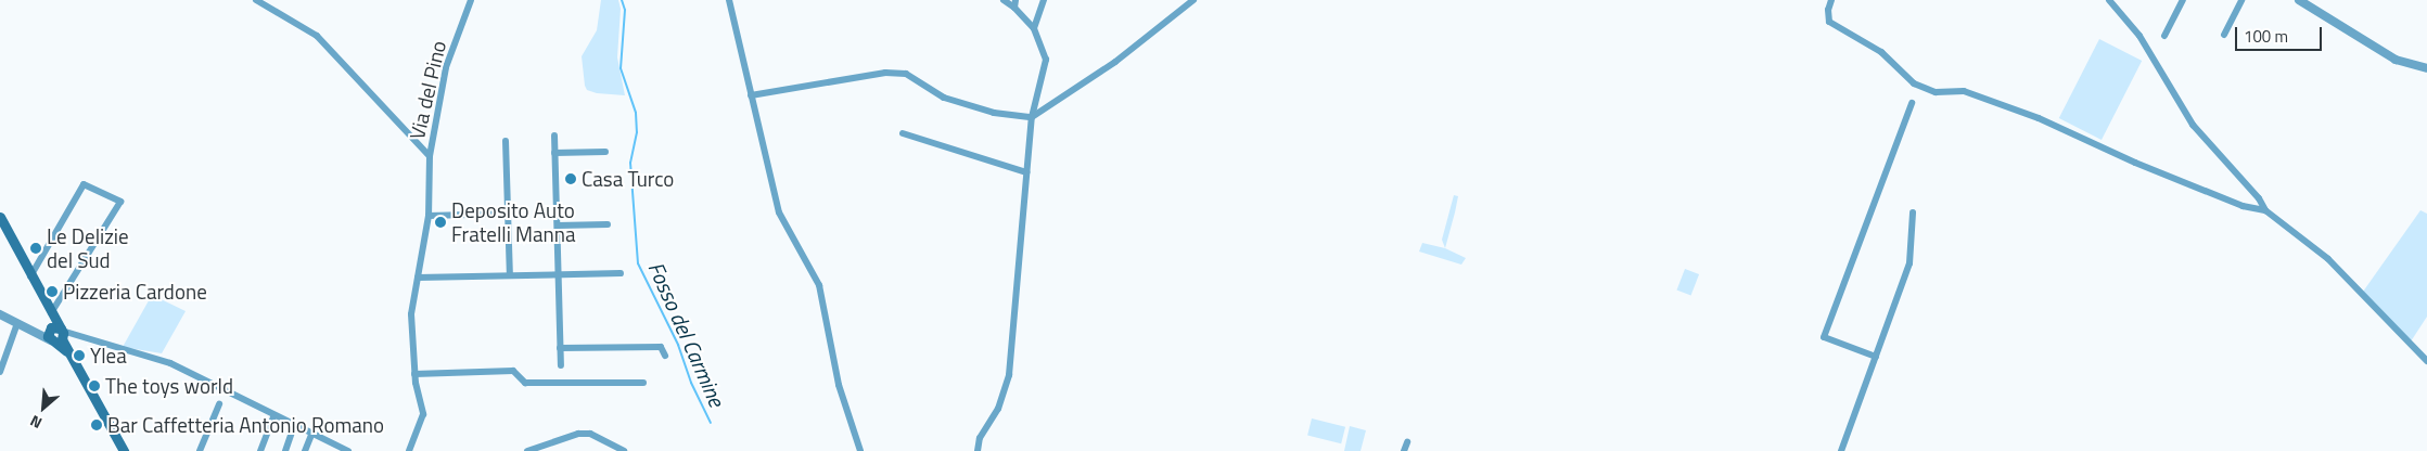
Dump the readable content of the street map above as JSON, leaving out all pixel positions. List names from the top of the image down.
{
  "streets": {
    "street": ["Via del Pino"]
  },
  "water": ["Fosso del Carmine"],
  "places": [
    "Casa Turco",
    "Deposito Auto Fratelli Manna",
    "Le Delizie del Sud",
    "Pizzeria Cardone",
    "Ylea",
    "The toys world",
    "Bar Caffetteria Antonio Romano"
  ],
  "scale_bar": "100 m",
  "north": "bottom left"
}
